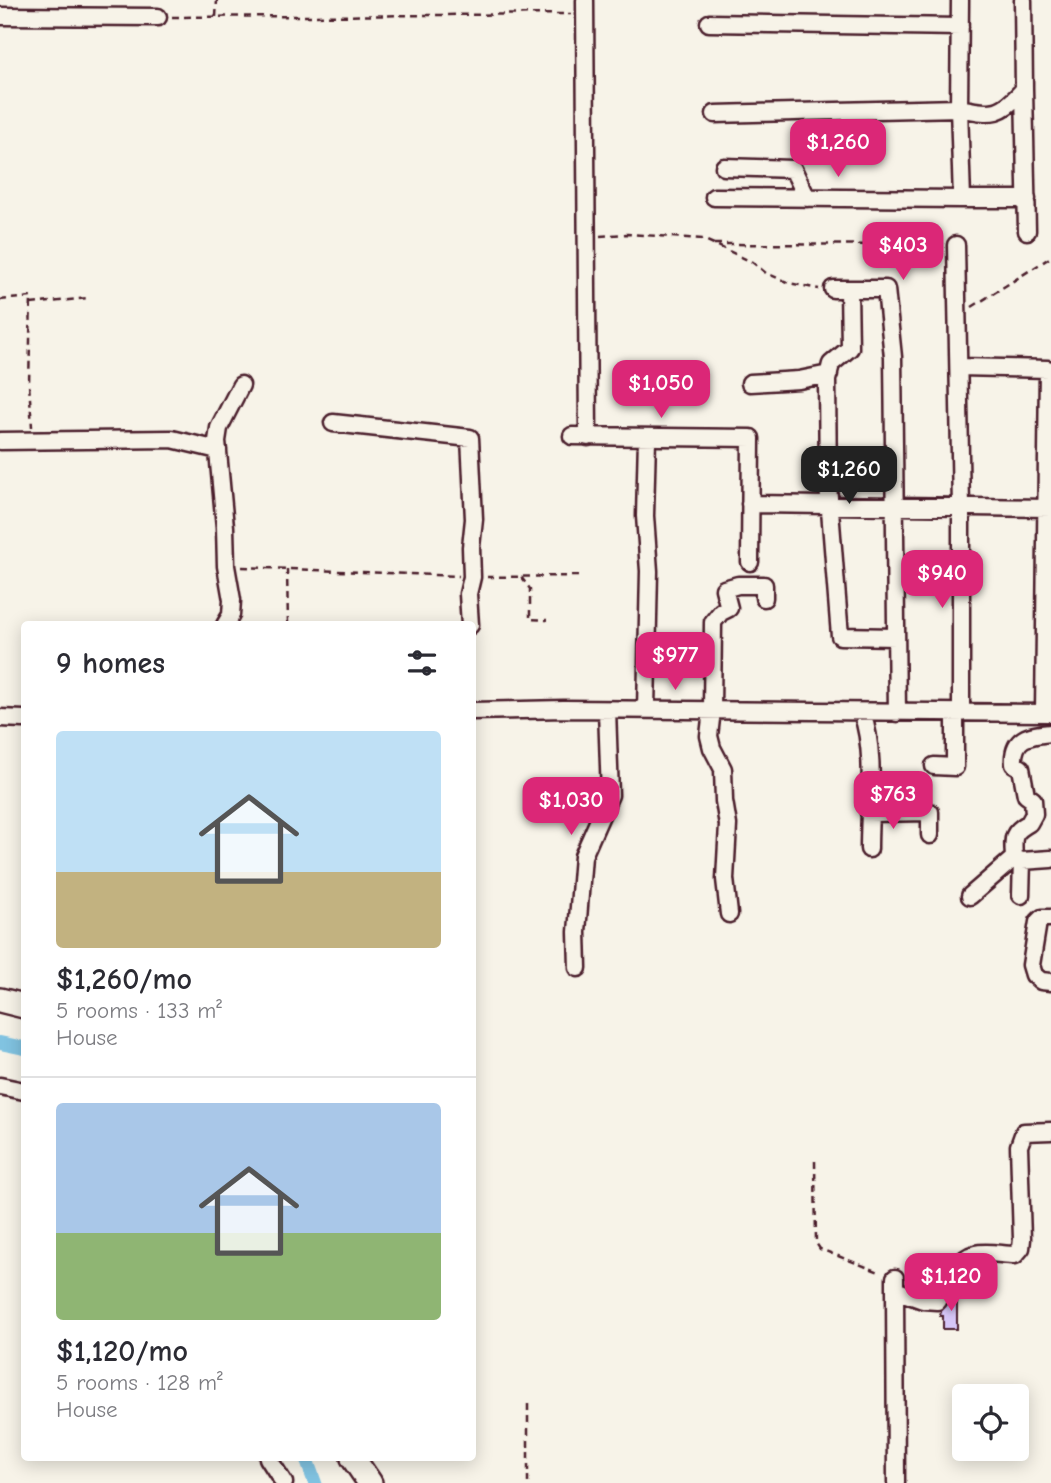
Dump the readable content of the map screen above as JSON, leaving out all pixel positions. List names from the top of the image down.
{
  "page": {
    "price": [
      "$1,260",
      "$403",
      "$1,050",
      "$1,260",
      "$940",
      "$977",
      "$763",
      "$1,030",
      "$1,120"
    ],
    "heading": "9 homes",
    "list": [
      {
        "name": "$1,260/mo",
        "note": "5 rooms · 133 m² · House"
      },
      {
        "name": "$1,120/mo",
        "note": "5 rooms · 128 m² · House"
      }
    ]
  }
}
